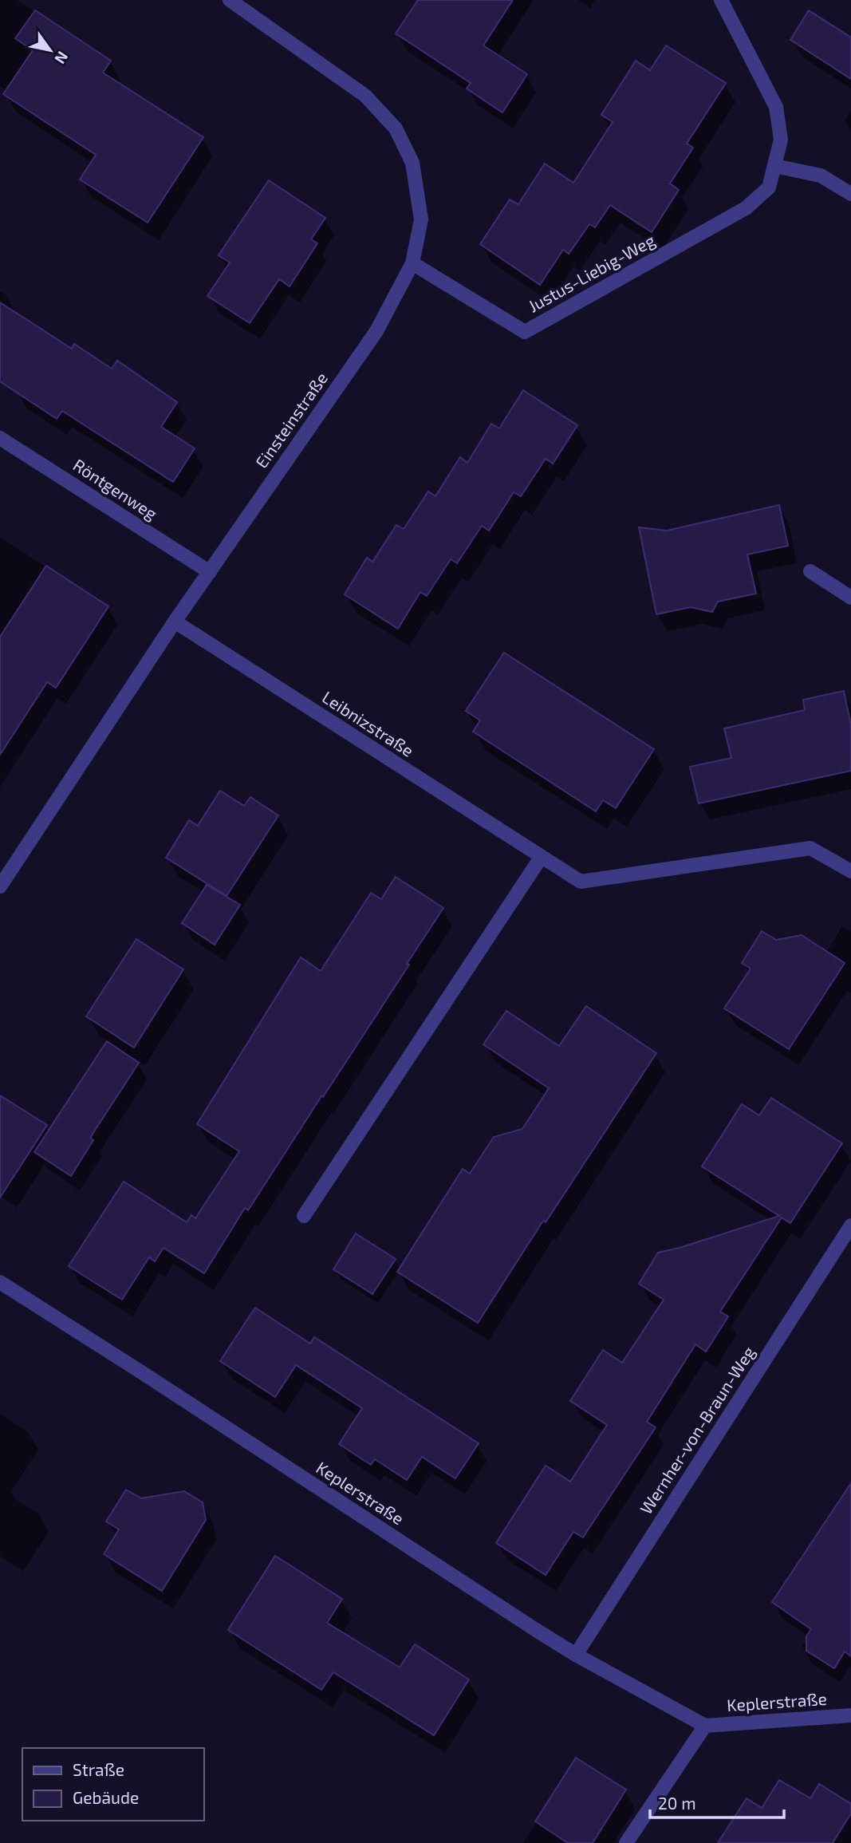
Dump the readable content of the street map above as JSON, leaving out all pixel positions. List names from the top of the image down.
{
  "streets": {
    "street": [
      "Justus-Liebig-Weg",
      "Einsteinstraße",
      "Röntgenweg",
      "Leibnizstraße",
      "Wernher-von-Braun-Weg",
      "Keplerstraße"
    ]
  },
  "crossings": [
    ["Justus-Liebig-Weg", "Einsteinstraße"],
    ["Einsteinstraße", "Röntgenweg"],
    ["Einsteinstraße", "Leibnizstraße"],
    ["Wernher-von-Braun-Weg", "Keplerstraße"]
  ],
  "legend": ["Straße", "Gebäude"],
  "scale_bar": "20 m",
  "north": "bottom right"
}
